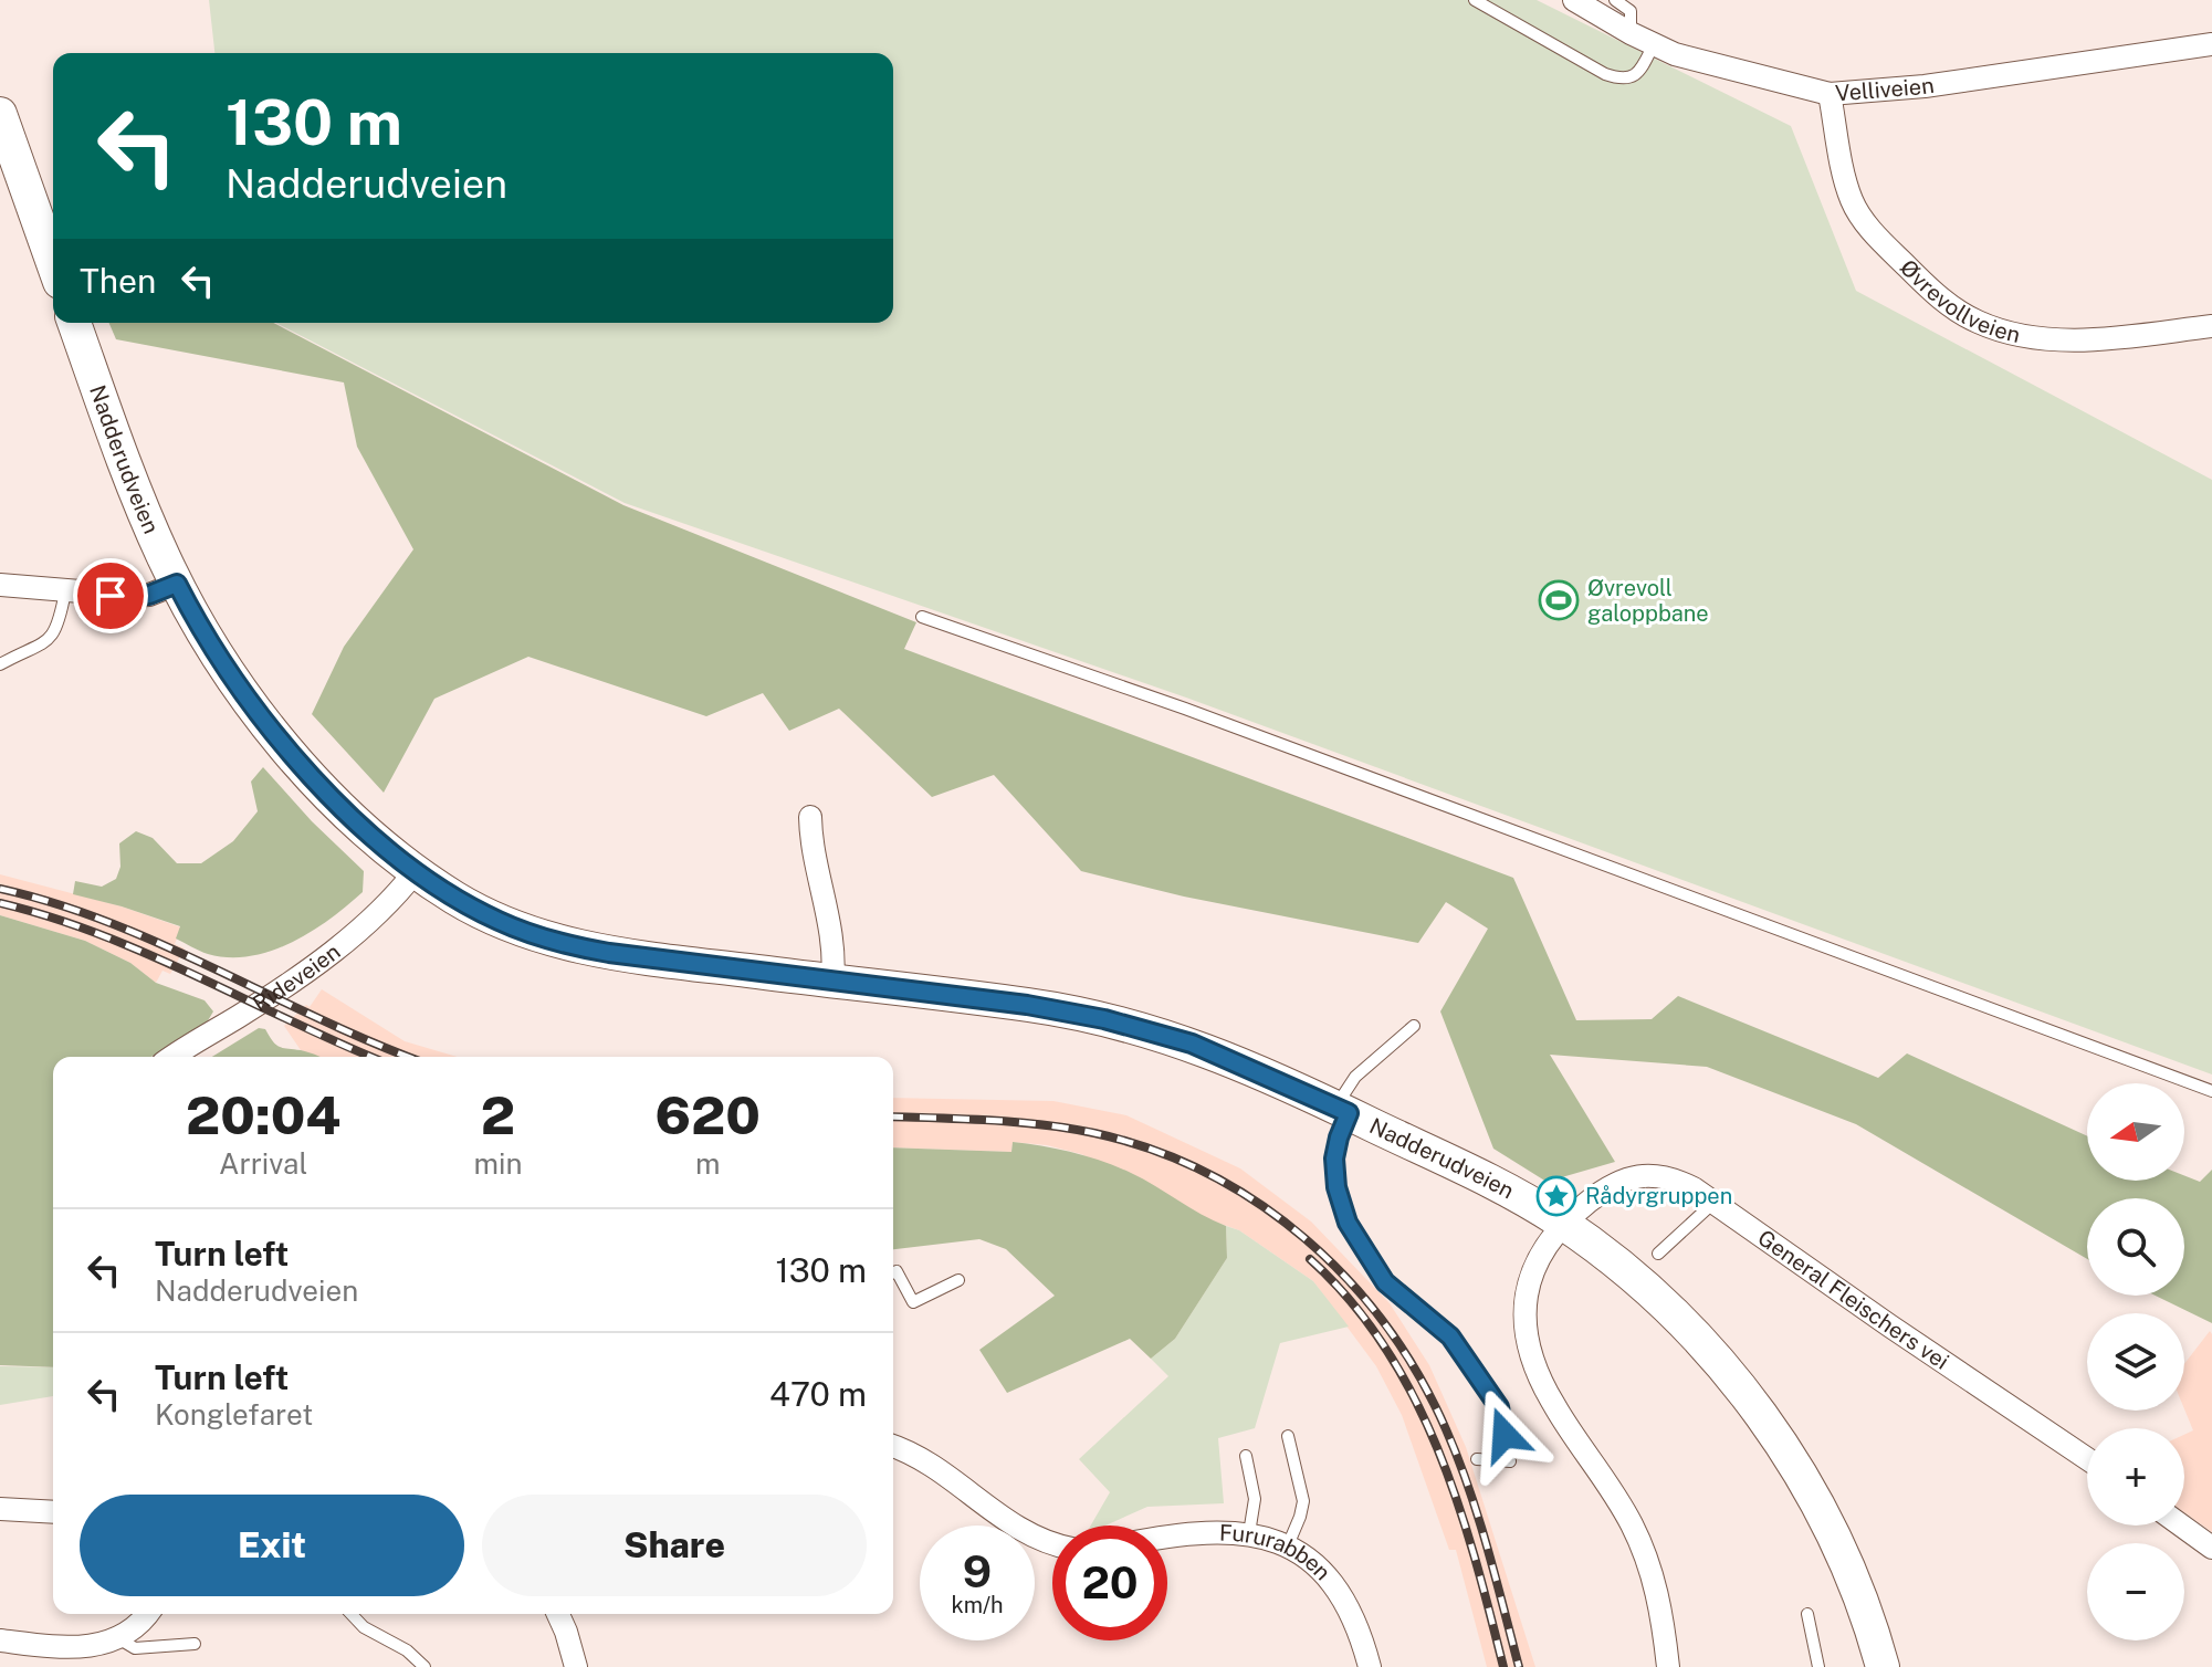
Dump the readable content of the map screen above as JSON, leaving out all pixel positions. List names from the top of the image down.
{
  "streets": {
    "main road": ["Nadderudveien"],
    "street": [
      "Velliveien",
      "Øvrevollveien",
      "Rideveien",
      "General Fleischers vei",
      "Fururabben"
    ]
  },
  "crossings": [
    ["Velliveien", "Øvrevollveien"],
    ["Nadderudveien", "Rideveien"],
    ["Nadderudveien", "General Fleischers vei"]
  ],
  "places": {
    "sports": ["Øvrevoll galoppbane"],
    "place": ["Rådyrgruppen"]
  },
  "north": "left",
  "page": {
    "turn": ["130 m", "Nadderudveien"],
    "then": "Then",
    "eta": [
      "20:04",
      "Arrival",
      "2",
      "min",
      "620",
      "m"
    ],
    "map_buttons": ["+", "−"],
    "list": [
      {
        "name": "Turn left",
        "note": "Nadderudveien",
        "value": "130 m"
      },
      {
        "name": "Turn left",
        "note": "Konglefaret",
        "value": "470 m"
      }
    ],
    "buttons": ["Exit", "Share"],
    "speed": "9 km/h",
    "limit": "20"
  }
}
